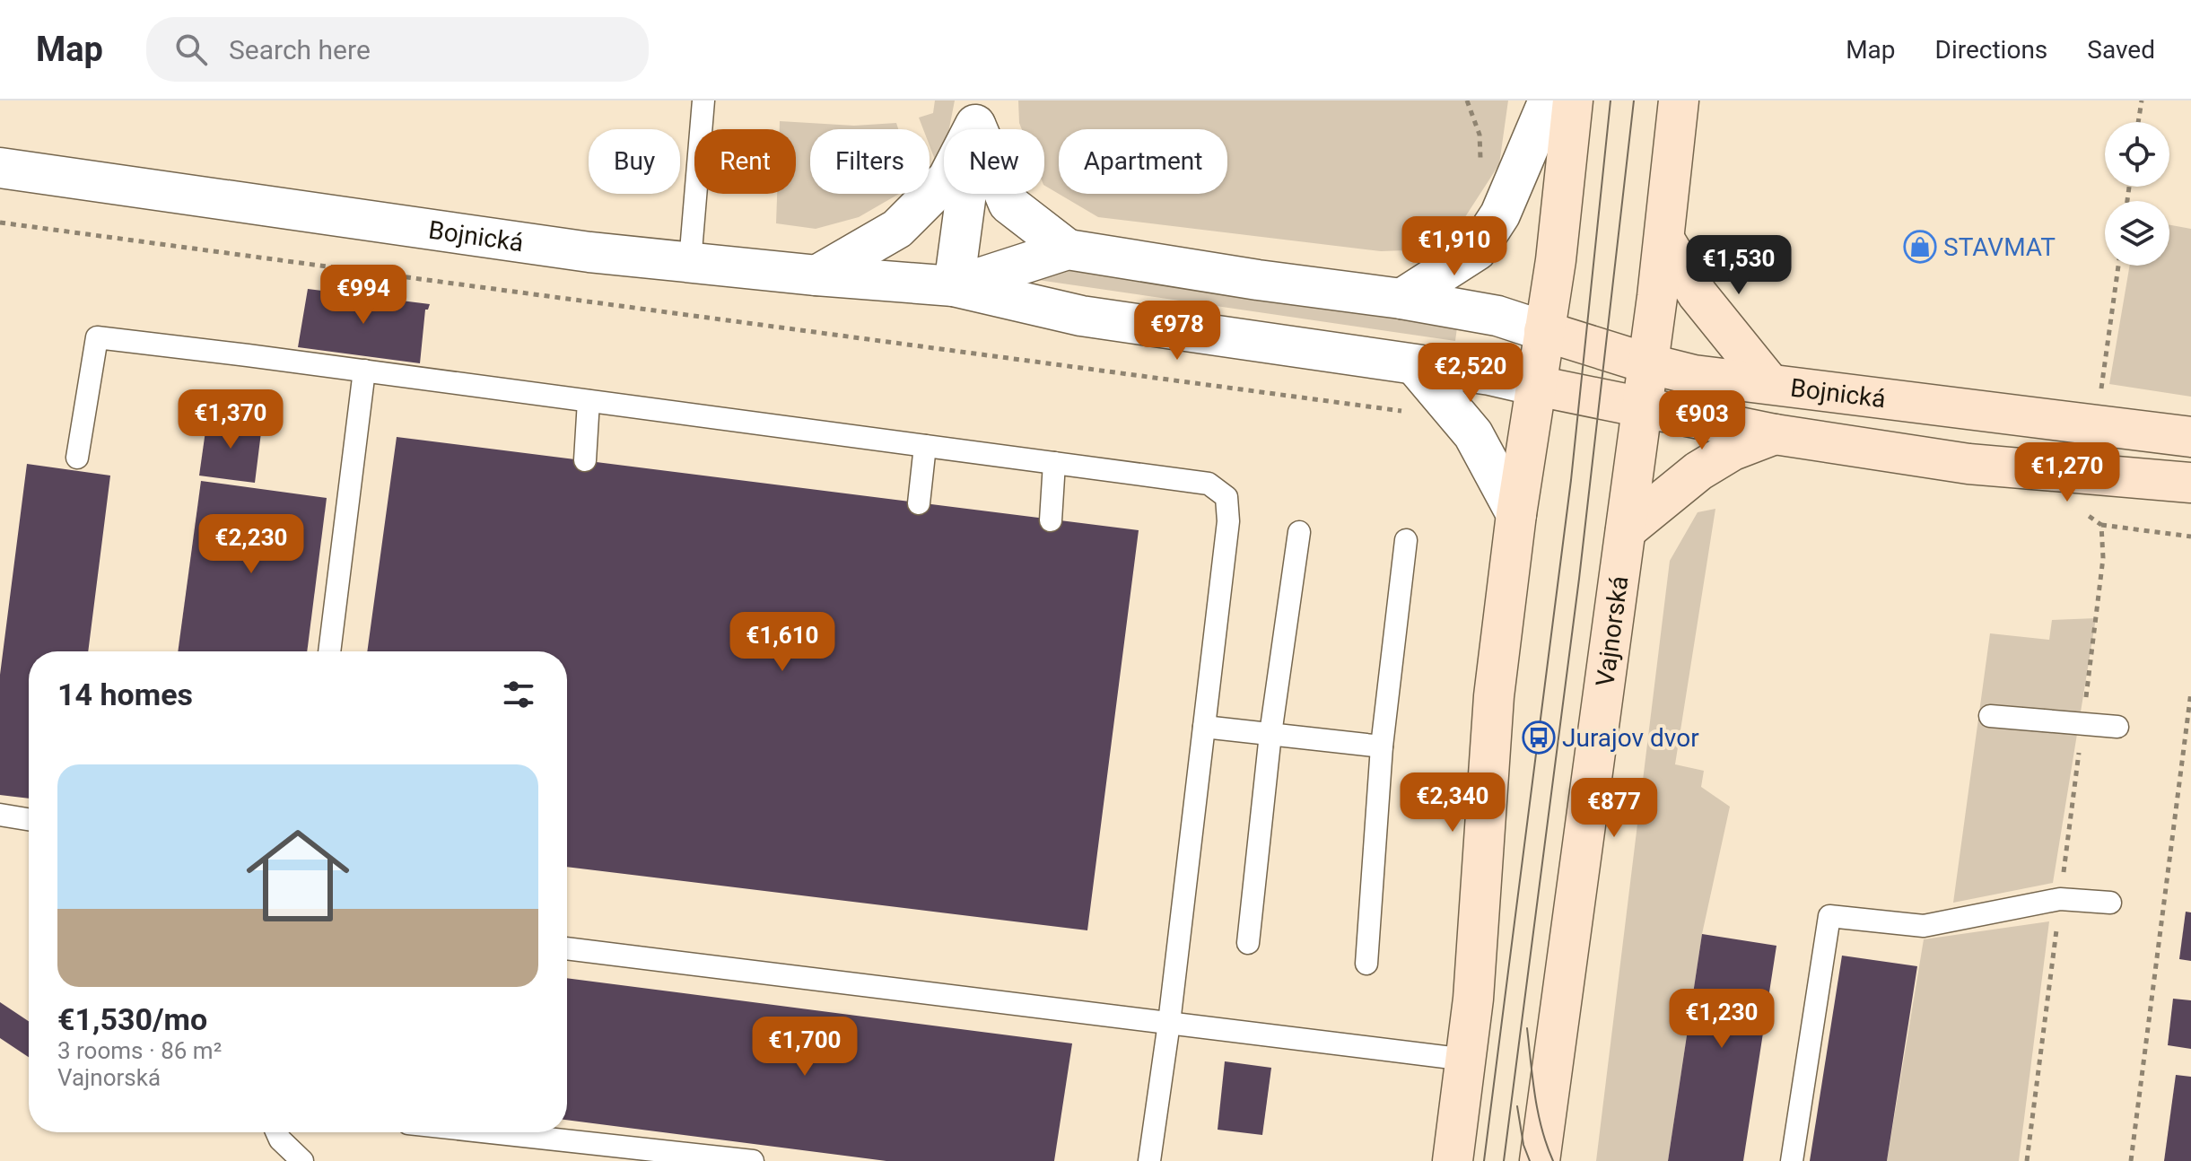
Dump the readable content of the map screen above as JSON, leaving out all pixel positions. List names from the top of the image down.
{
  "streets": {
    "main road": ["Bojnická", "Vajnorská"]
  },
  "crossings": [
    ["Bojnická", "Vajnorská"]
  ],
  "places": {
    "shop": ["STAVMAT"],
    "bus stop": ["Jurajov dvor"]
  },
  "page": {
    "header": "Map",
    "search": "Search here",
    "nav": ["Map", "Directions", "Saved"],
    "chip": [
      "Buy",
      "Rent",
      "Filters",
      "New",
      "Apartment"
    ],
    "price": [
      "€1,910",
      "€1,530",
      "€994",
      "€978",
      "€2,520",
      "€1,370",
      "€903",
      "€1,270",
      "€2,230",
      "€1,610",
      "€2,340",
      "€877",
      "€1,230",
      "€1,700"
    ],
    "heading": "14 homes",
    "list": [
      {
        "name": "€1,530/mo",
        "note": "3 rooms · 86 m² · Vajnorská"
      }
    ]
  }
}
